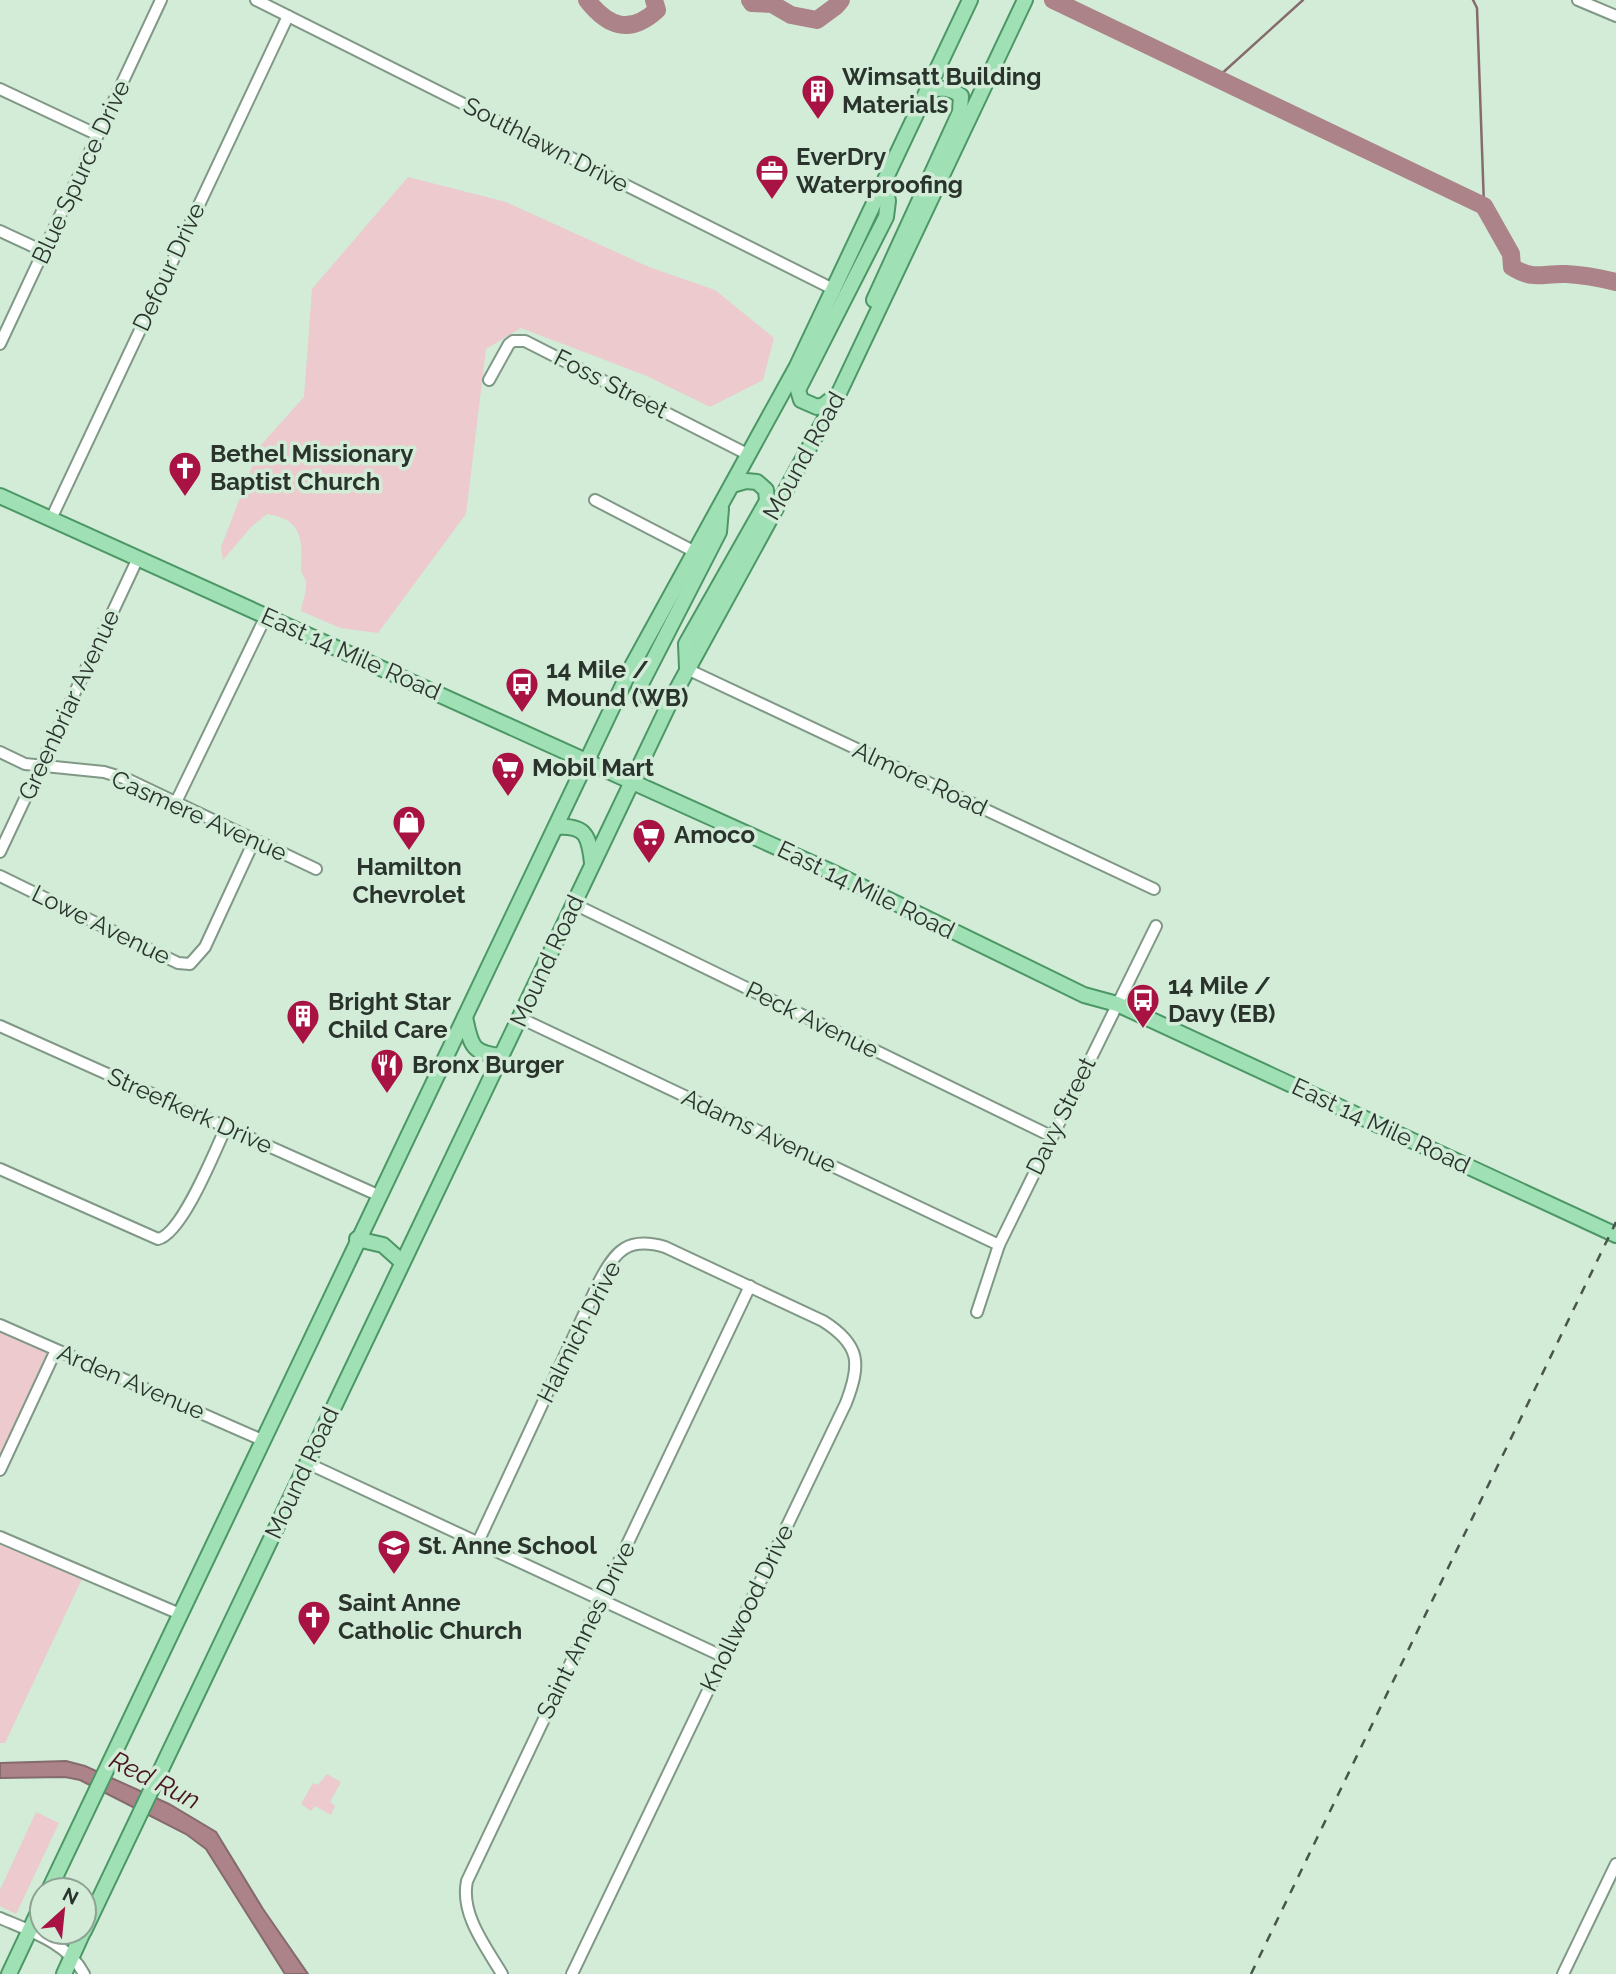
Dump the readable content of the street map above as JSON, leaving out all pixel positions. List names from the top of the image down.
{
  "streets": {
    "main road": ["Mound Road", "East 14 Mile Road"],
    "street": [
      "Southlawn Drive",
      "Blue Spurce Drive",
      "Defour Drive",
      "Foss Street",
      "Greenbriar Avenue",
      "Almore Road",
      "Casmere Avenue",
      "Lowe Avenue",
      "Peck Avenue",
      "Streefkerk Drive",
      "Davy Street",
      "Adams Avenue",
      "Halmich Drive",
      "Arden Avenue",
      "Knollwood Drive",
      "Saint Annes Drive"
    ]
  },
  "crossings": [
    ["Southlawn Drive", "Defour Drive"],
    ["Southlawn Drive", "Mound Road"],
    ["Defour Drive", "East 14 Mile Road"],
    ["Foss Street", "Mound Road"],
    ["Mound Road", "East 14 Mile Road"],
    ["Mound Road", "Almore Road"],
    ["Mound Road", "Peck Avenue"],
    ["Mound Road", "Streefkerk Drive"],
    ["Mound Road", "Adams Avenue"],
    ["Mound Road", "Arden Avenue"],
    ["East 14 Mile Road", "Greenbriar Avenue"],
    ["East 14 Mile Road", "Davy Street"],
    ["Greenbriar Avenue", "Casmere Avenue"],
    ["Casmere Avenue", "Lowe Avenue"],
    ["Peck Avenue", "Davy Street"],
    ["Davy Street", "Adams Avenue"],
    ["Halmich Drive", "Knollwood Drive"],
    ["Halmich Drive", "Saint Annes Drive"],
    ["Knollwood Drive", "Saint Annes Drive"]
  ],
  "water": ["Red Run"],
  "places": {
    "building": ["Wimsatt Building Materials", "Bright Star Child Care"],
    "office": ["EverDry Waterproofing"],
    "church": ["Bethel Missionary Baptist Church", "Saint Anne Catholic Church"],
    "bus stop": ["14 Mile / Mound (WB)", "14 Mile / Davy (EB)"],
    "supermarket": ["Mobil Mart", "Amoco"],
    "shop": ["Hamilton Chevrolet"],
    "restaurant": ["Bronx Burger"],
    "school or university": ["St. Anne School"]
  },
  "north": "top right"
}
